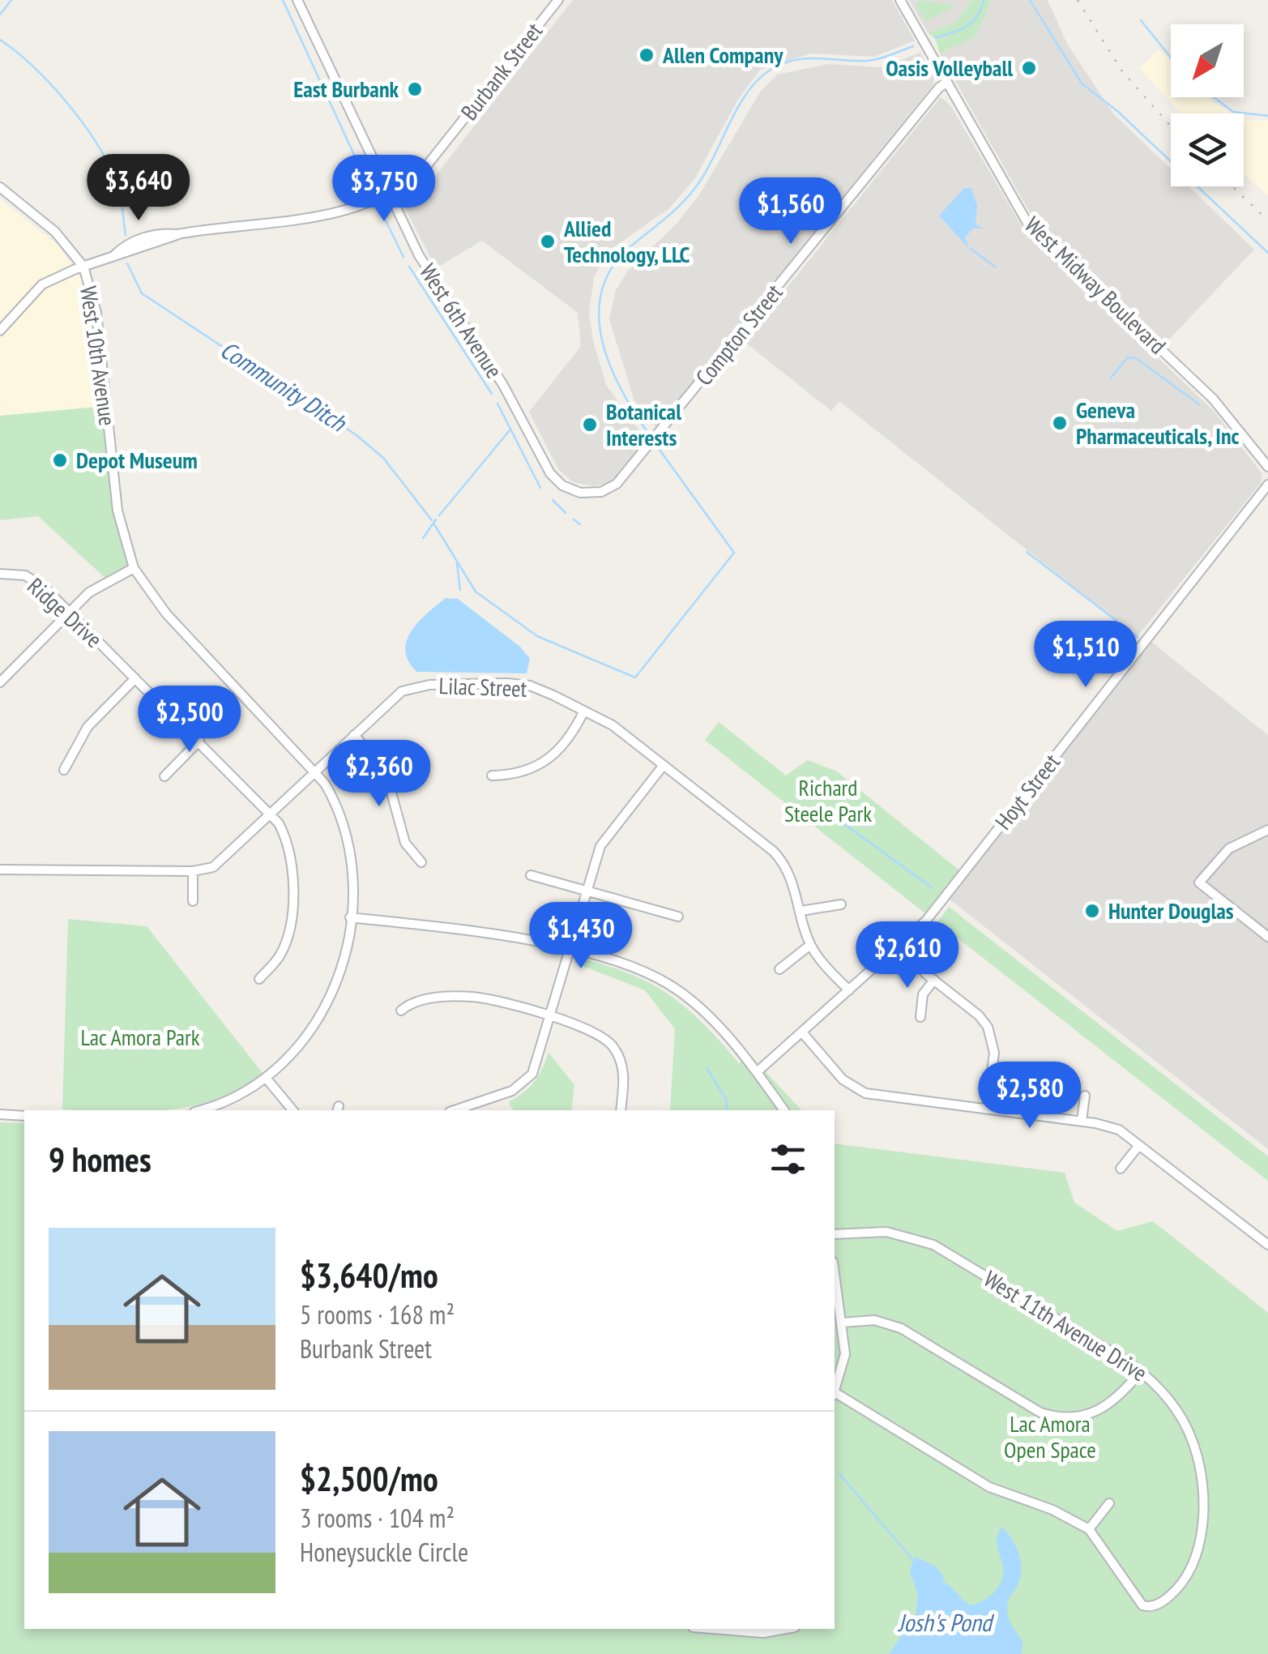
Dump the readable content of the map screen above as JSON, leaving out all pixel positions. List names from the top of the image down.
{
  "streets": {
    "street": [
      "Burbank Street",
      "West Midway Boulevard",
      "West 6th Avenue",
      "Compton Street",
      "West 10th Avenue",
      "Ridge Drive",
      "Lilac Street",
      "Hoyt Street",
      "West 11th Avenue Drive"
    ]
  },
  "crossings": [
    ["Burbank Street", "West 6th Avenue"],
    ["Burbank Street", "West 10th Avenue"],
    ["West Midway Boulevard", "Compton Street"],
    ["West 6th Avenue", "Compton Street"],
    ["West 10th Avenue", "Lilac Street"],
    ["Ridge Drive", "Lilac Street"],
    ["Lilac Street", "Hoyt Street"]
  ],
  "water": ["Community Ditch", "Josh's Pond"],
  "parks": ["Richard Steele Park", "Lac Amora Park", "Lac Amora Open Space"],
  "places": [
    "Allen Company",
    "Oasis Volleyball",
    "East Burbank",
    "Allied Technology, LLC",
    "Geneva Pharmaceuticals, Inc",
    "Botanical Interests",
    "Depot Museum",
    "Hunter Douglas"
  ],
  "north": "bottom left",
  "page": {
    "price": [
      "$3,640",
      "$3,750",
      "$1,560",
      "$1,510",
      "$2,500",
      "$2,360",
      "$1,430",
      "$2,610",
      "$2,580"
    ],
    "heading": "9 homes",
    "list": [
      {
        "name": "$3,640/mo",
        "note": "5 rooms · 168 m² · Burbank Street"
      },
      {
        "name": "$2,500/mo",
        "note": "3 rooms · 104 m² · Honeysuckle Circle"
      }
    ]
  }
}
